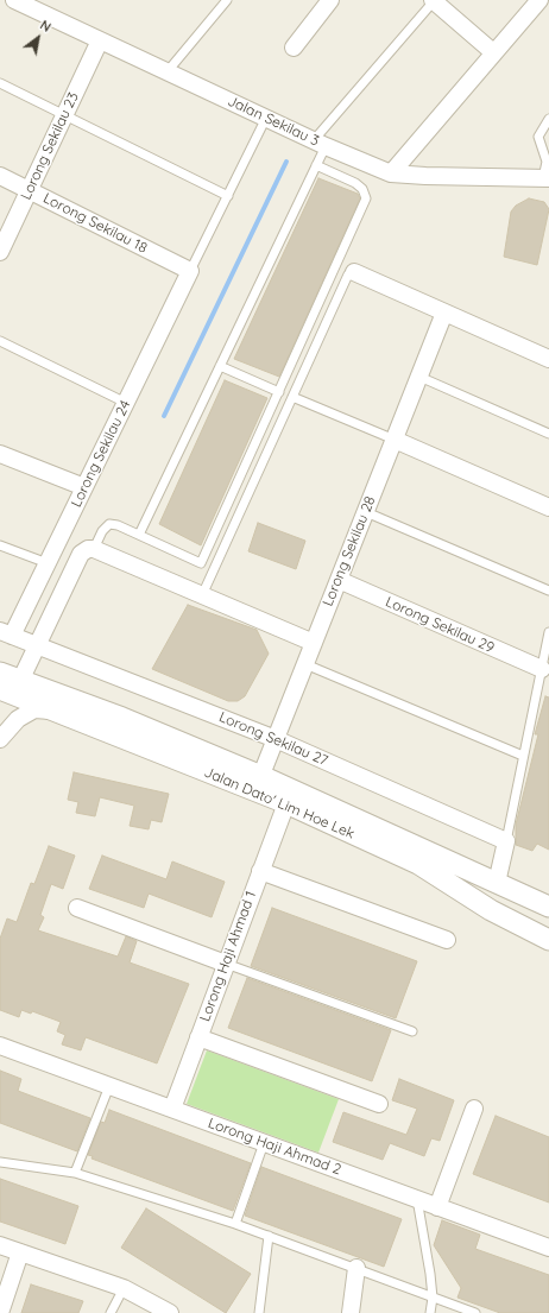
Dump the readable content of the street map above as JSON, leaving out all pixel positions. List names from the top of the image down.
{
  "streets": {
    "street": [
      "Jalan Sekilau 3",
      "Lorong Sekilau 23",
      "Lorong Sekilau 18",
      "Lorong Sekilau 24",
      "Lorong Sekilau 28",
      "Lorong Sekilau 29",
      "Lorong Sekilau 27",
      "Jalan Dato' Lim Hoe Lek",
      "Lorong Haji Ahmad 1",
      "Lorong Haji Ahmad 2"
    ]
  },
  "crossings": [
    ["Jalan Sekilau 3", "Lorong Sekilau 23"],
    ["Lorong Sekilau 23", "Lorong Sekilau 18"],
    ["Lorong Sekilau 18", "Lorong Sekilau 24"],
    ["Lorong Sekilau 24", "Lorong Sekilau 27"],
    ["Lorong Sekilau 28", "Lorong Sekilau 29"],
    ["Lorong Sekilau 28", "Lorong Sekilau 27"],
    ["Lorong Sekilau 28", "Jalan Dato' Lim Hoe Lek"],
    ["Jalan Dato' Lim Hoe Lek", "Lorong Haji Ahmad 1"],
    ["Lorong Haji Ahmad 1", "Lorong Haji Ahmad 2"]
  ],
  "north": "top right"
}
